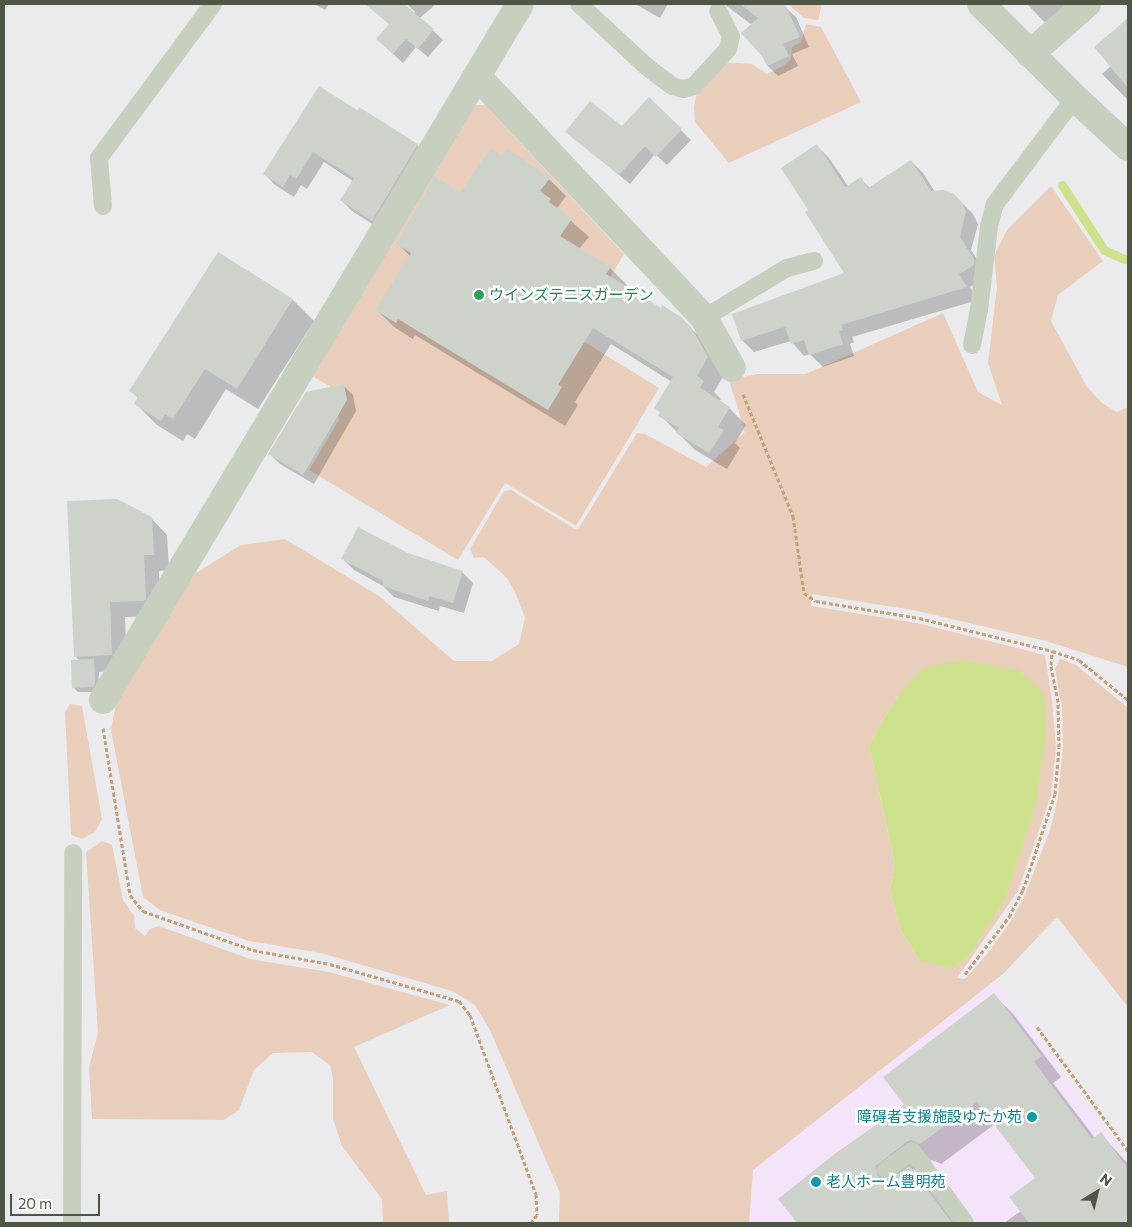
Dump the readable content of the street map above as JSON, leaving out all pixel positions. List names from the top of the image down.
{
  "places": ["ウインズテニスガーデン", "障碍者支援施設ゆたか苑", "老人ホーム豊明苑"],
  "scale_bar": "20 m",
  "north": "top right"
}
